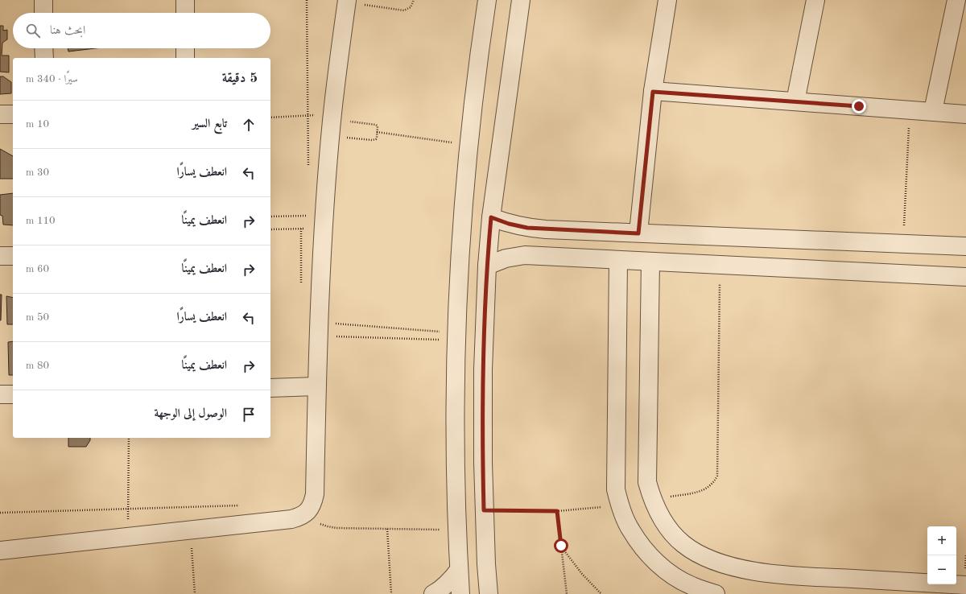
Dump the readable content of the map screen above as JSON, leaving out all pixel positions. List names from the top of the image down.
{
  "page": {
    "search": "ابحث هنا",
    "heading": ["5 دقيقة", "سيرًا · 340 m"],
    "list": [
      ["تابع السير", "10 m"],
      ["انعطف يسارًا", "30 m"],
      ["انعطف يمينًا", "110 m"],
      ["انعطف يمينًا", "60 m"],
      ["انعطف يسارًا", "50 m"],
      ["انعطف يمينًا", "80 m"],
      "الوصول إلى الوجهة"
    ],
    "map_buttons": ["+", "−"]
  }
}
